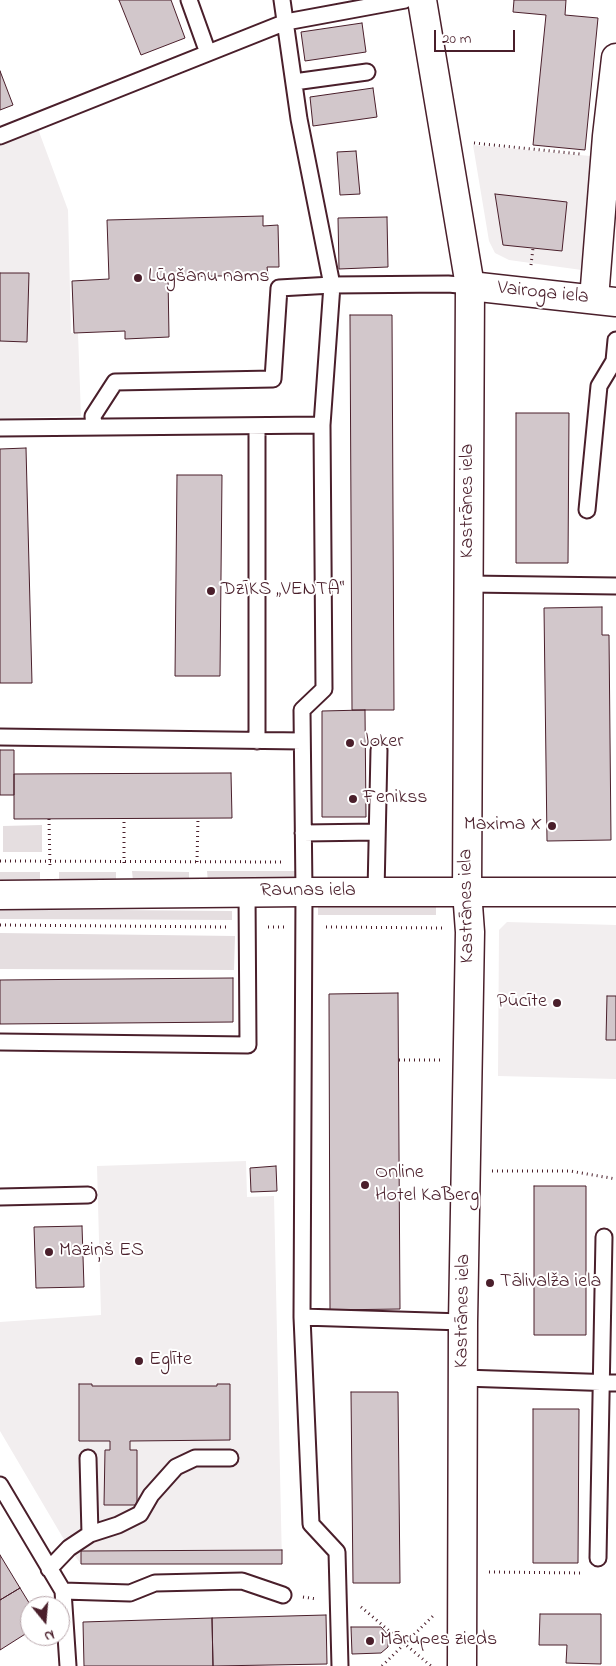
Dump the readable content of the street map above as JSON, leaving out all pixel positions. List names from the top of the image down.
{
  "streets": {
    "street": ["Vairoga iela", "Kastrānes iela", "Raunas iela"]
  },
  "crossings": [
    ["Vairoga iela", "Kastrānes iela"],
    ["Kastrānes iela", "Raunas iela"]
  ],
  "places": [
    "Lūgšanu nams",
    "DzĪKS „VENTA“",
    "Joker",
    "Fenikss",
    "Maxima X",
    "Pūcīte",
    "Online Hotel KaBerg",
    "Maziņš ES",
    "Tālivalža iela",
    "Eglīte",
    "Mārupes zieds"
  ],
  "scale_bar": "20 m",
  "north": "bottom"
}
